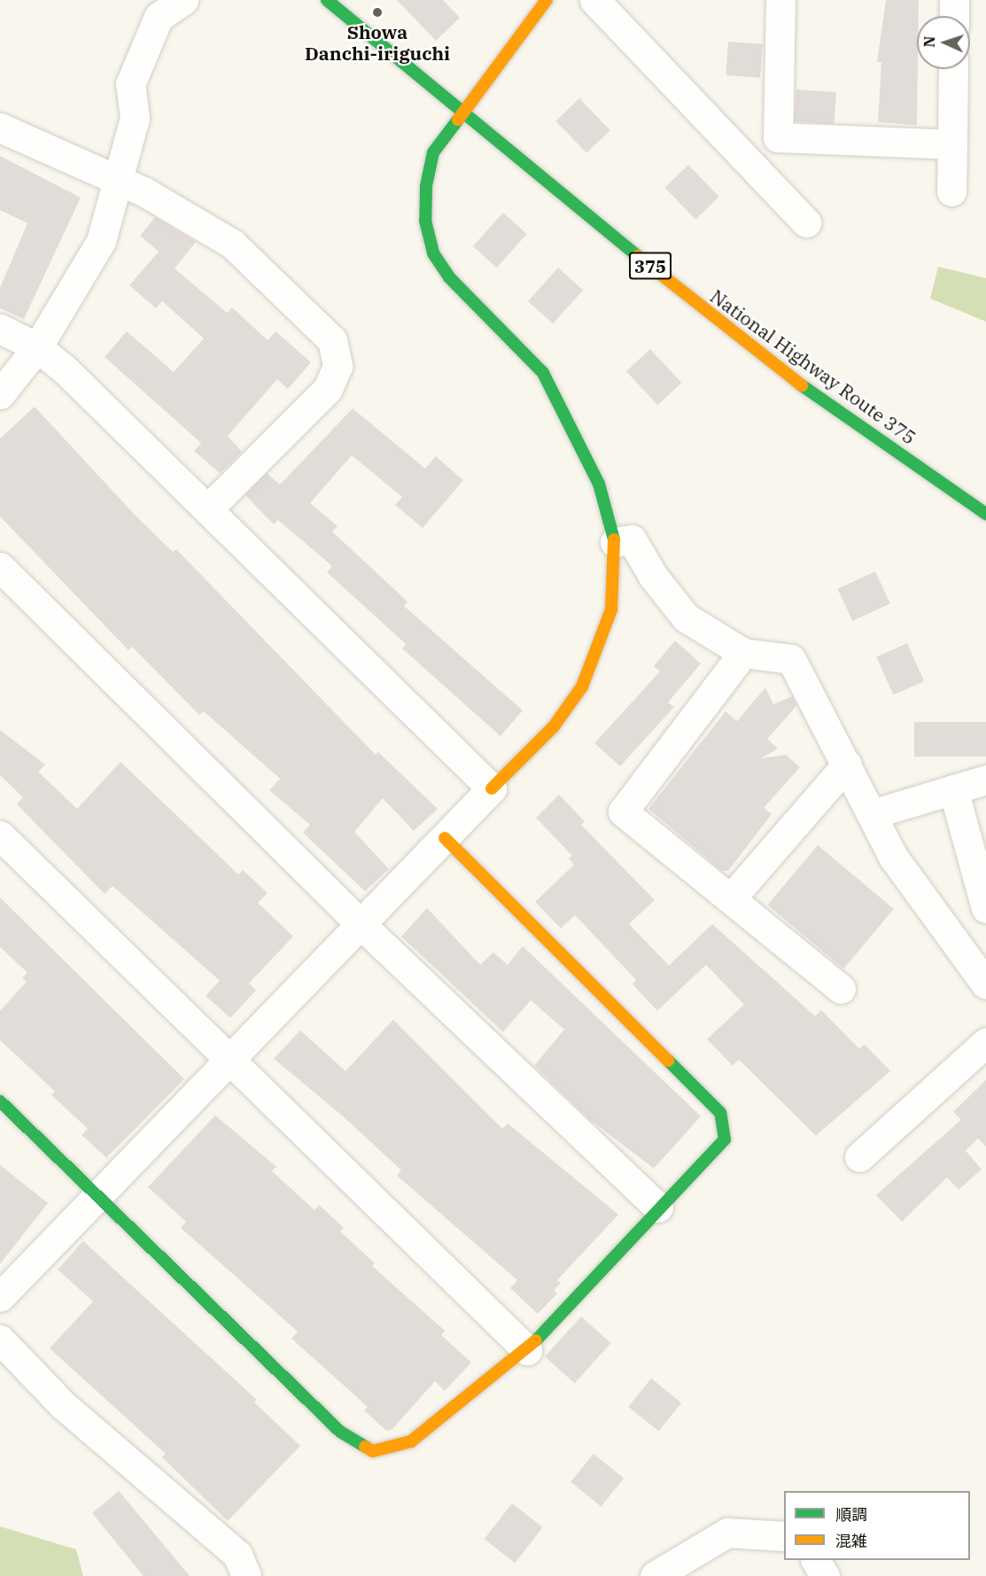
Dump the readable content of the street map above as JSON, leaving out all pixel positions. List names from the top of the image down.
{
  "streets": {
    "main road": ["375", "National Highway Route 375"]
  },
  "places": ["Showa Danchi-iriguchi"],
  "legend": ["順調", "混雑"],
  "north": "left"
}
